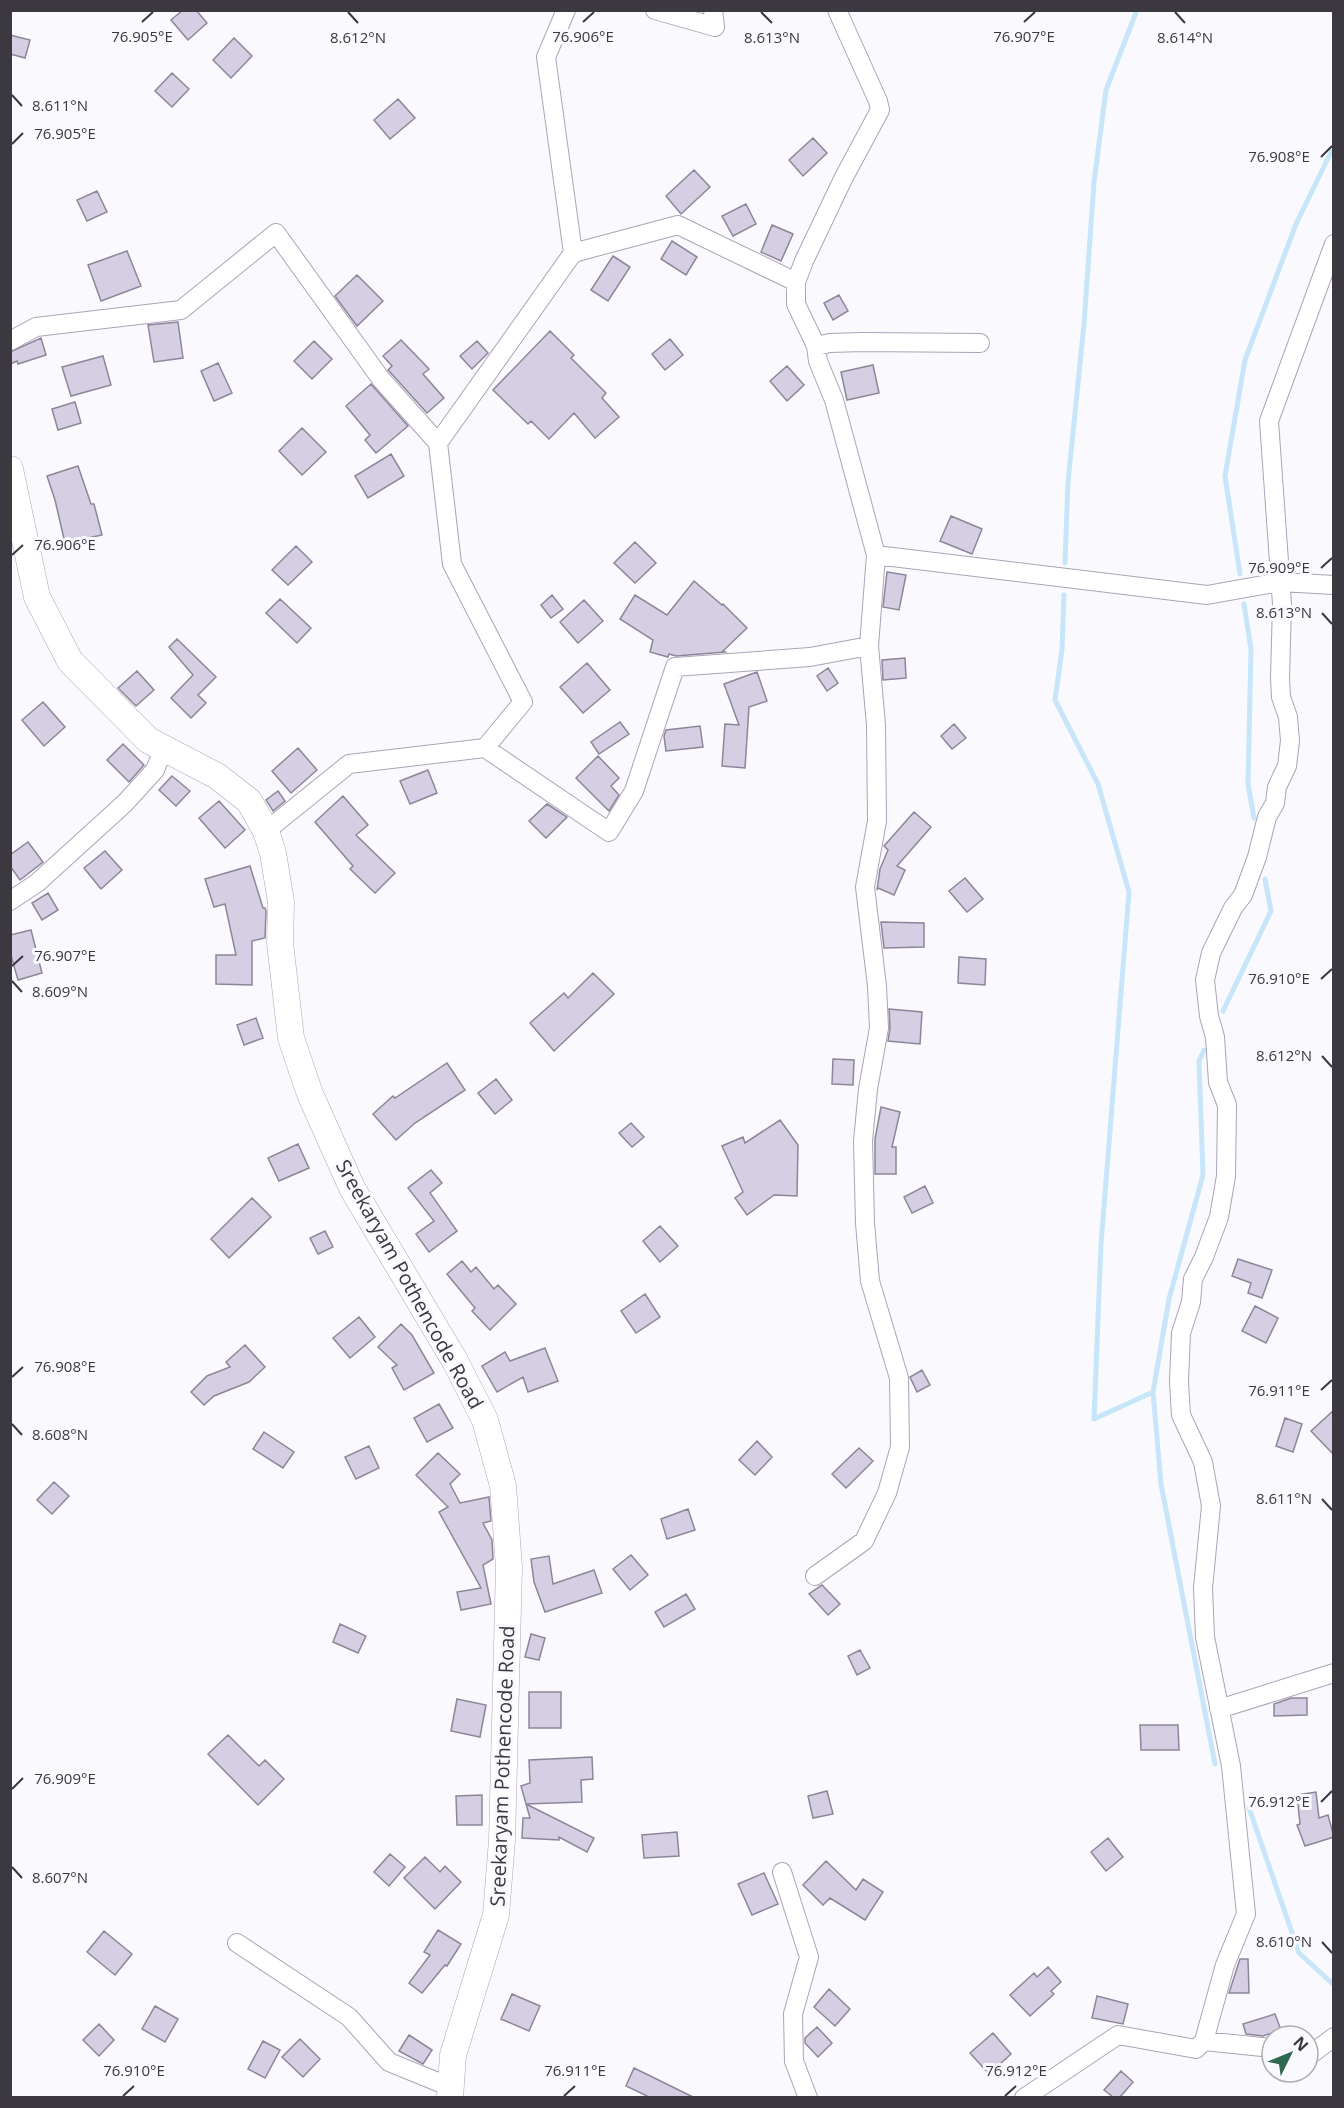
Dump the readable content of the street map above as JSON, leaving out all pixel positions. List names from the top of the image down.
{
  "streets": {
    "main road": ["Sreekaryam Pothencode Road"]
  },
  "north": "top right",
  "coordinates": [
    "76.905°E",
    "76.906°E",
    "76.907°E",
    "8.612°N",
    "8.613°N",
    "8.614°N",
    "8.611°N",
    "76.908°E",
    "76.909°E",
    "76.910°E",
    "8.609°N",
    "76.911°E",
    "8.608°N",
    "76.912°E",
    "8.607°N",
    "8.610°N"
  ]
}
